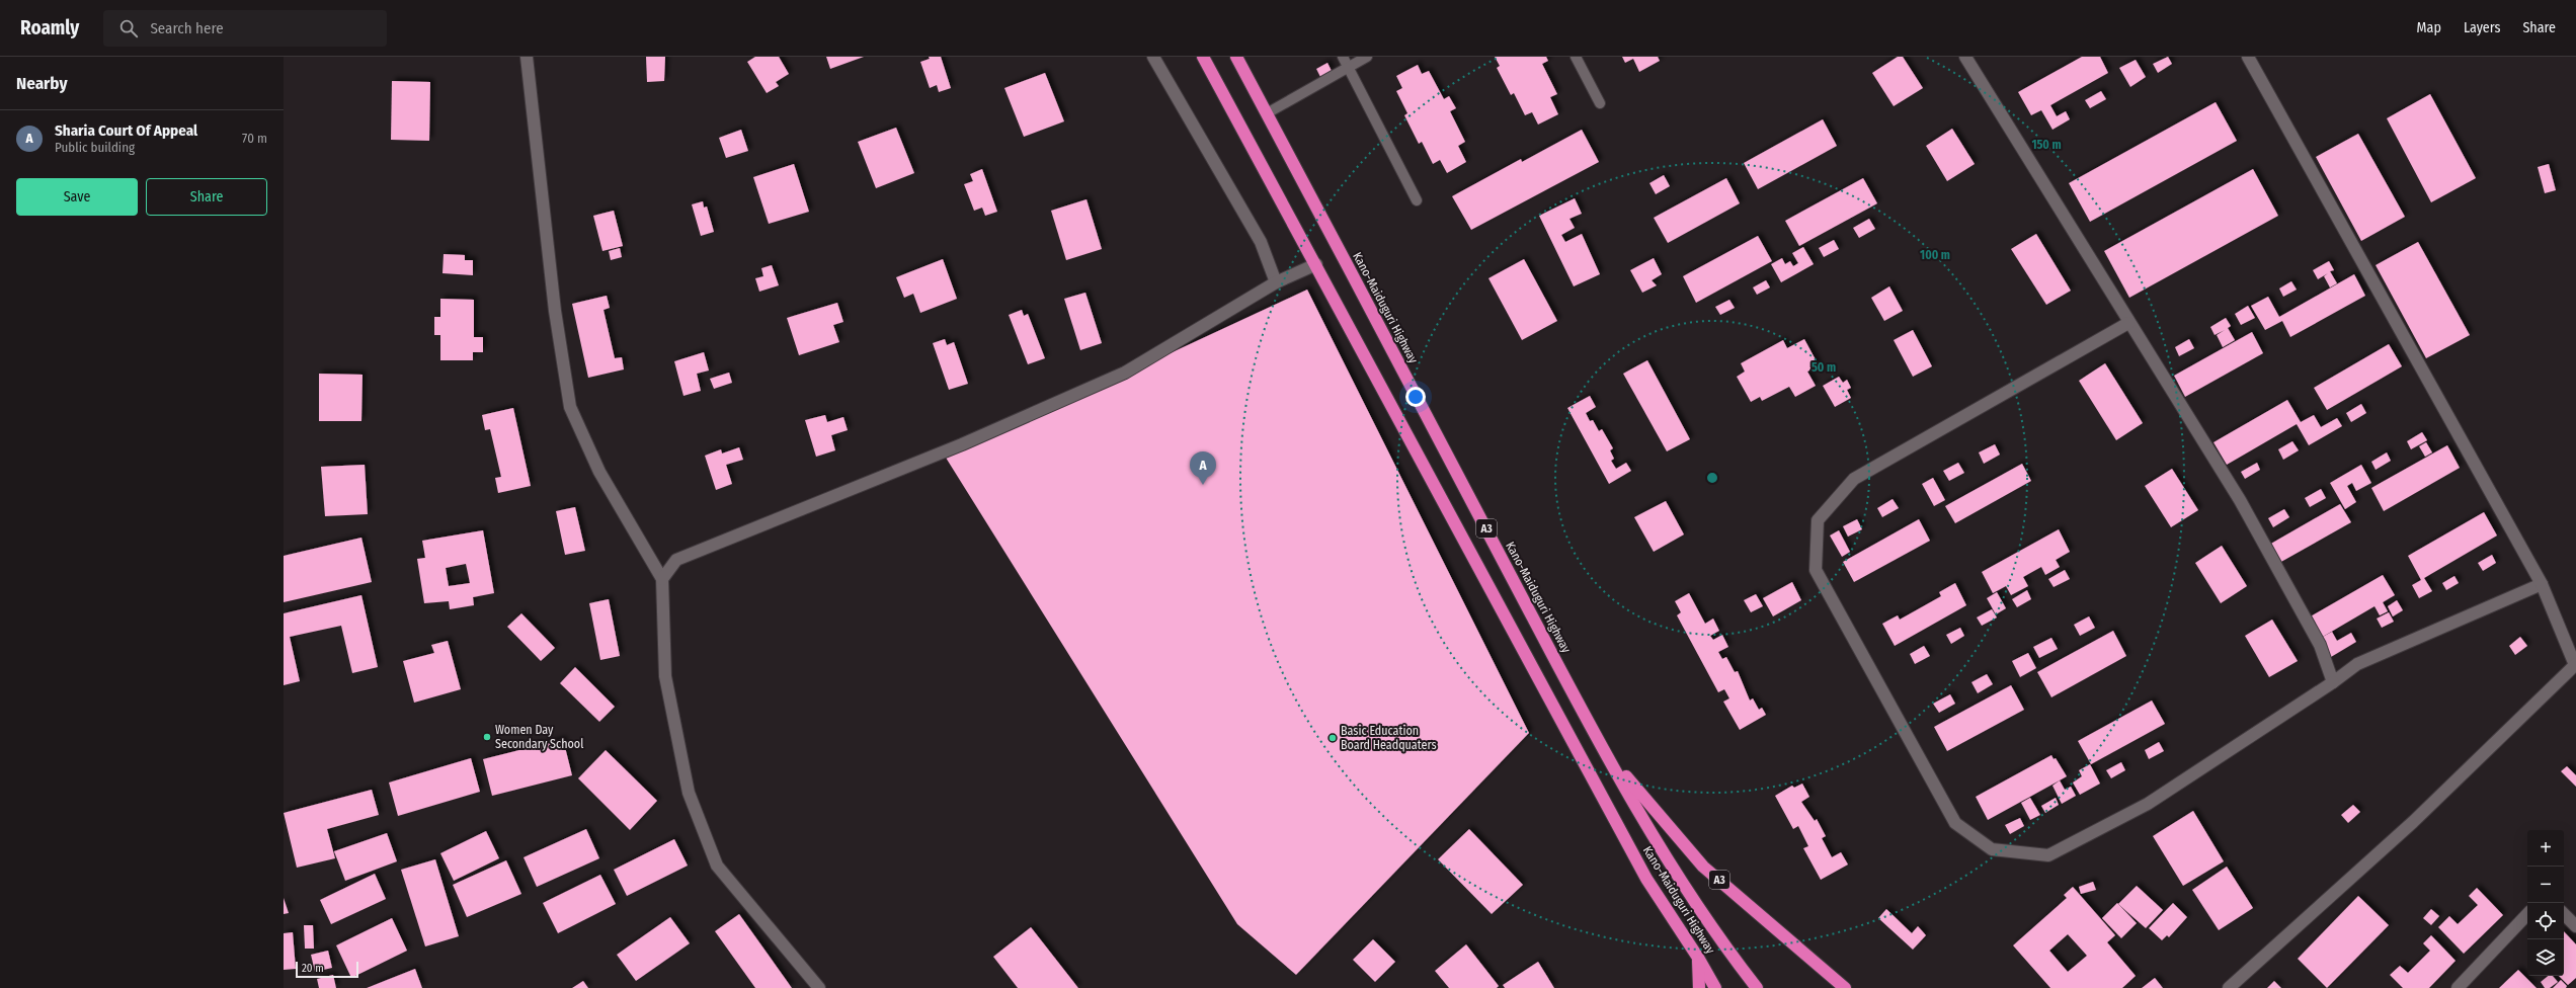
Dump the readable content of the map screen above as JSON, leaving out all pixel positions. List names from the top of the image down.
{
  "streets": {
    "highway": ["Kano-Maiduguri Highway", "A3"]
  },
  "crossings": [
    ["Kano-Maiduguri Highway", "A3"]
  ],
  "places": ["Women Day Secondary School", "Basic Education Board Headquaters"],
  "scale_bar": "20 m",
  "page": {
    "header": "Roamly",
    "search": "Search here",
    "nav": ["Map", "Layers", "Share"],
    "heading": "Nearby",
    "list": [
      {
        "mark": "A",
        "name": "Sharia Court Of Appeal",
        "note": "Public building",
        "value": "70 m"
      }
    ],
    "buttons": ["Save", "Share"],
    "pins": "A",
    "map_buttons": ["+", "−"],
    "scale": "20 m"
  },
  "rings": ["150 m", "100 m", "50 m"]
}
